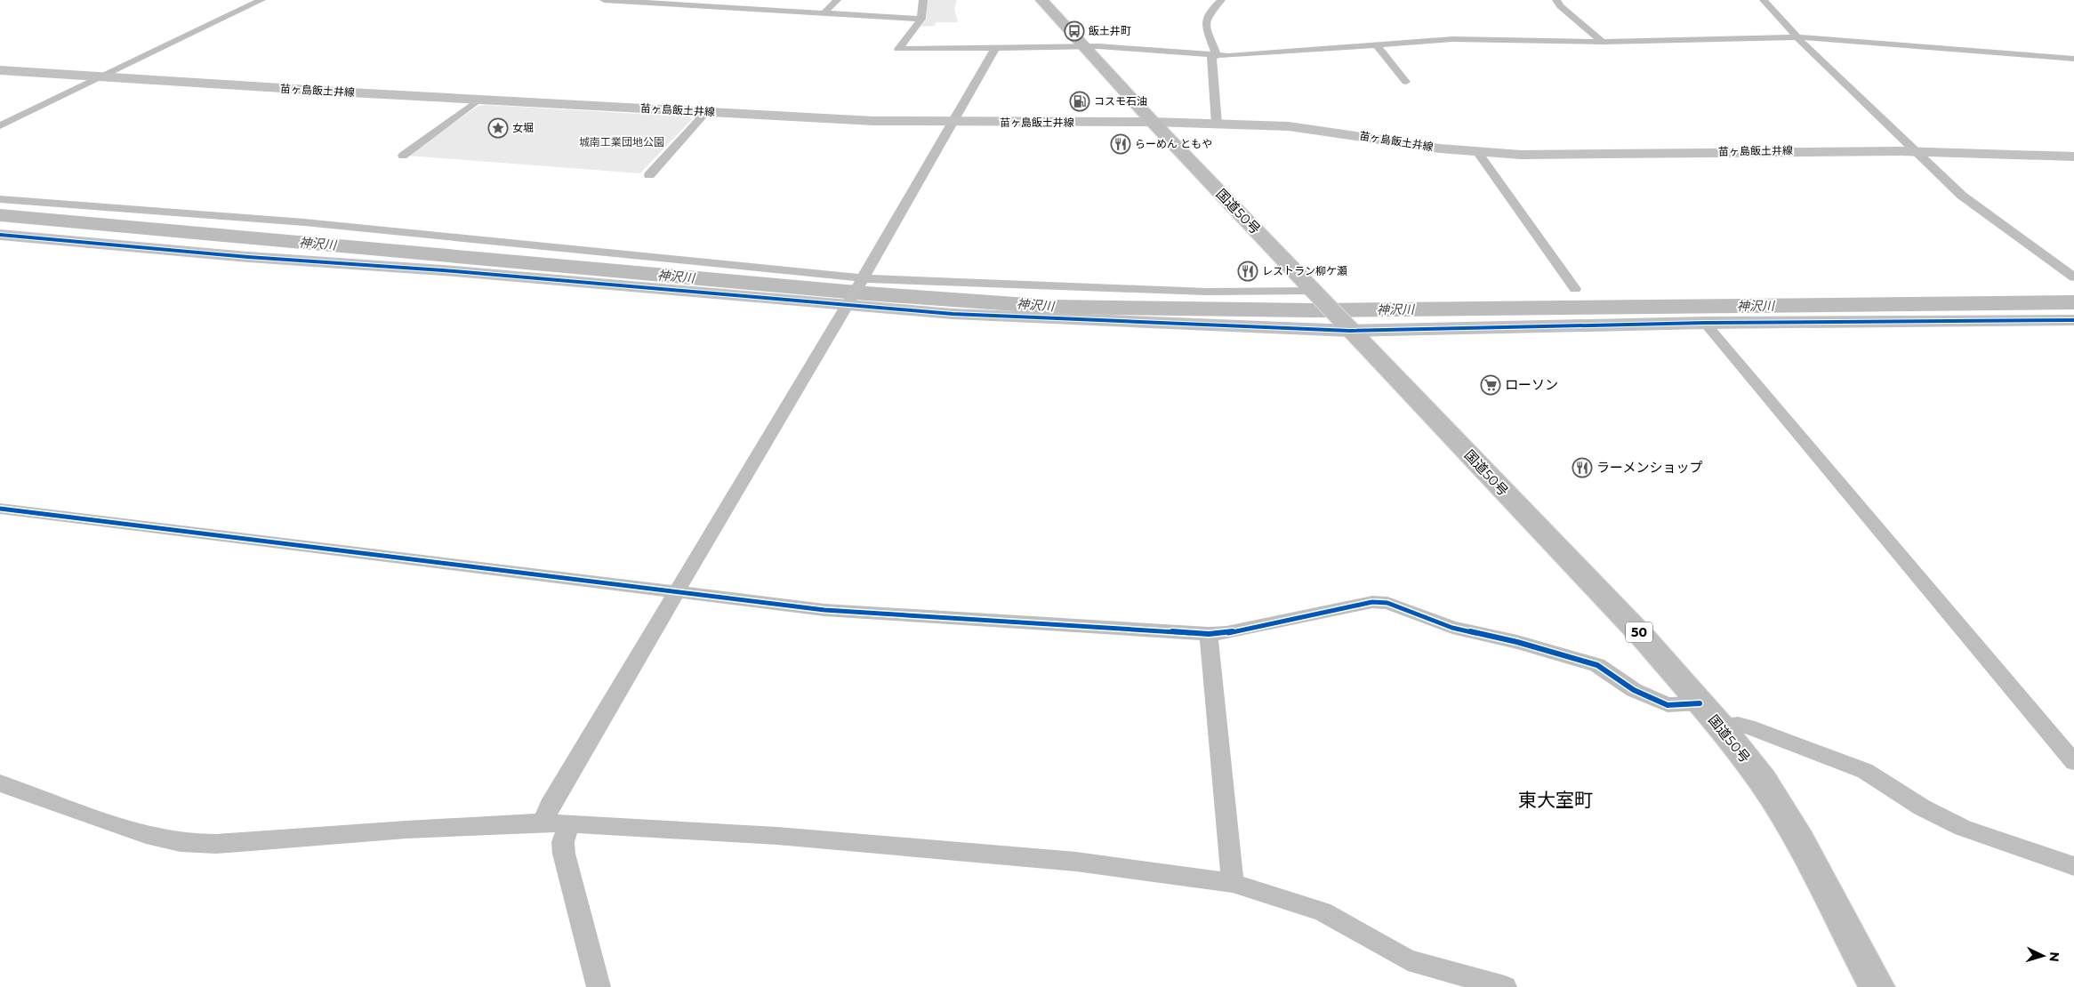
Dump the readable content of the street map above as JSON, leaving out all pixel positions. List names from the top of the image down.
{
  "streets": {
    "highway": ["国道50号", "50"],
    "main road": ["苗ヶ島飯土井線"]
  },
  "crossings": [
    ["苗ヶ島飯土井線", "国道50号"]
  ],
  "districts": ["東大室町"],
  "water": ["神沢川"],
  "parks": ["城南工業団地公園"],
  "places": {
    "bus stop": ["飯土井町"],
    "fuel station": ["コスモ石油"],
    "place": ["女堀"],
    "restaurant": ["らーめん ともや", "レストラン柳ケ瀬", "ラーメンショップ"],
    "supermarket": ["ローソン"]
  },
  "north": "right"
}
